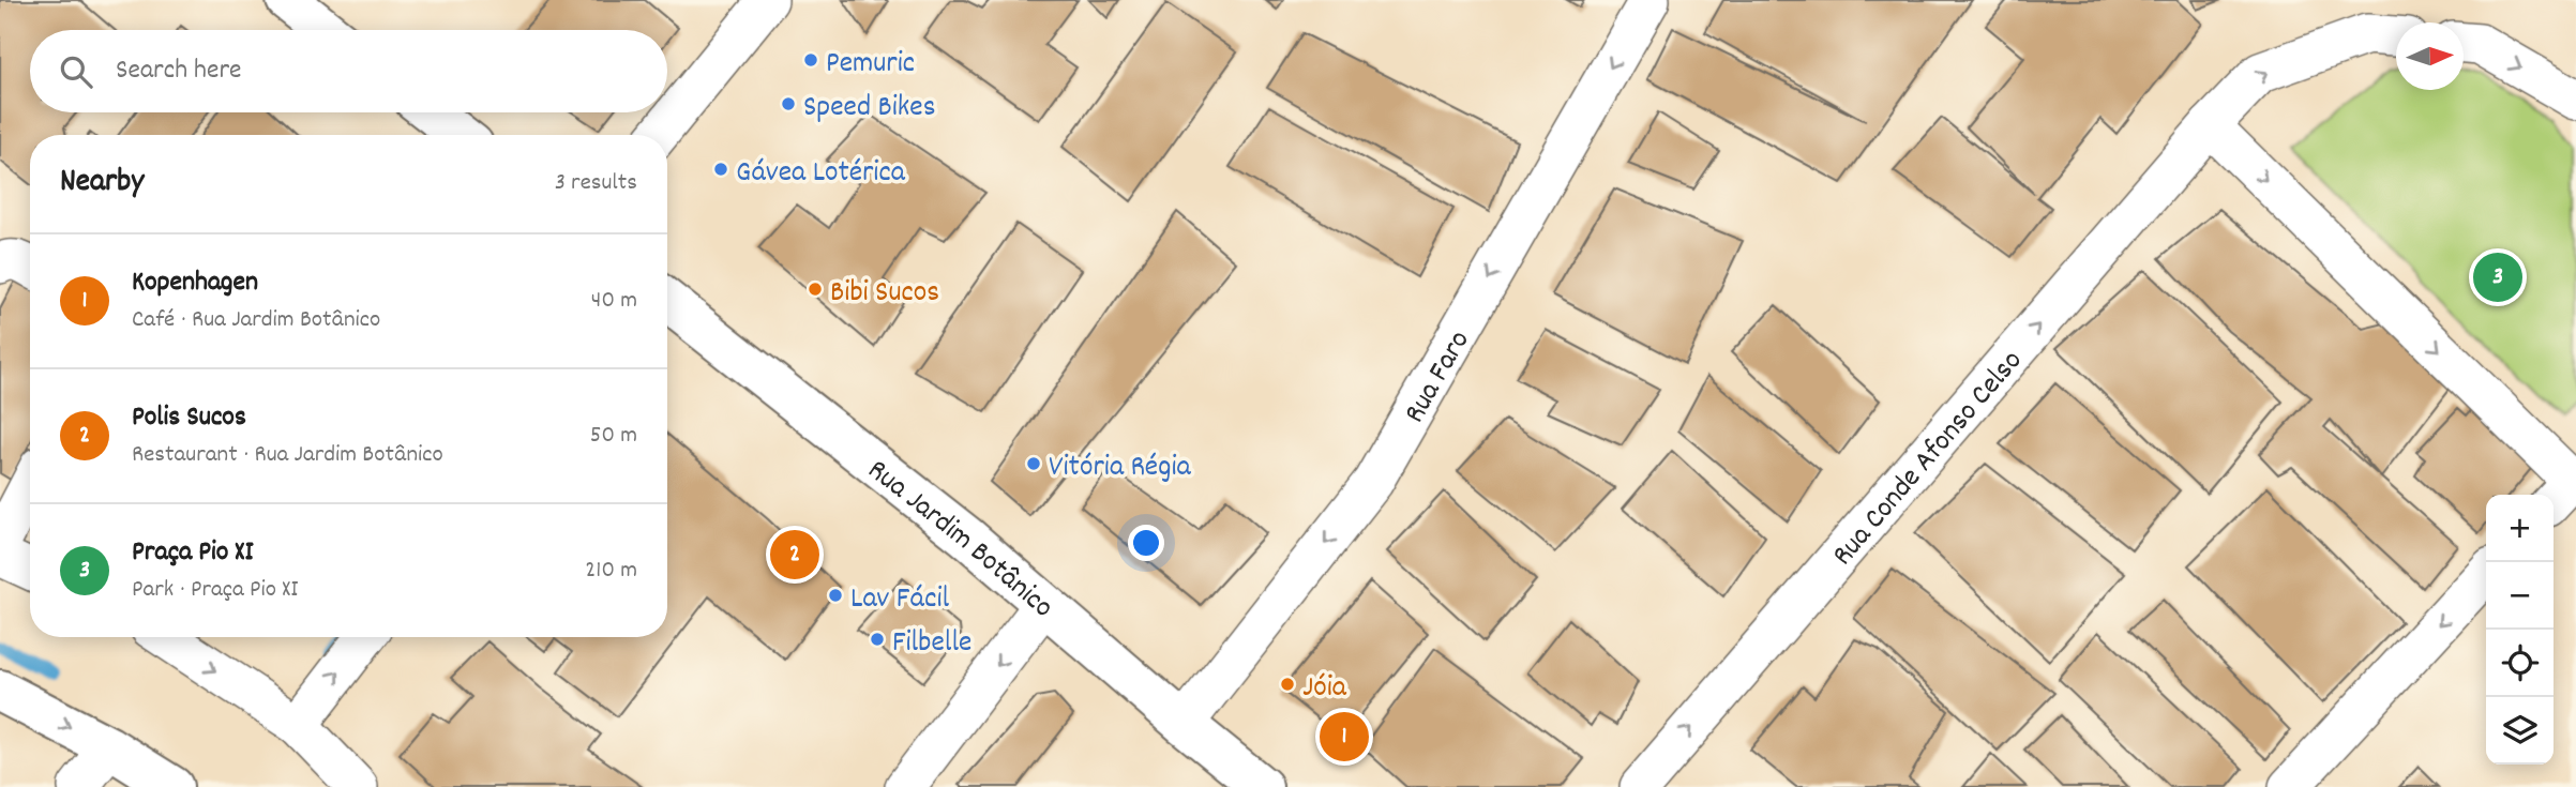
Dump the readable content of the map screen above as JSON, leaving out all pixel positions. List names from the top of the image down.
{
  "streets": {
    "main road": ["Rua Jardim Botânico"],
    "street": ["Rua Faro", "Rua Conde Afonso Celso"]
  },
  "crossings": [
    ["Rua Faro", "Rua Jardim Botânico"]
  ],
  "one_way": ["Rua Faro", "Rua Conde Afonso Celso"],
  "places": [
    "Pemuric",
    "Speed Bikes",
    "Gávea Lotérica",
    "Bibi Sucos",
    "Vitória Régia",
    "Lav Fácil",
    "Filbelle",
    "Jóia"
  ],
  "north": "right",
  "page": {
    "search": "Search here",
    "heading": ["Nearby", "3 results"],
    "list": [
      {
        "mark": "1",
        "name": "Kopenhagen",
        "note": "Café · Rua Jardim Botânico",
        "value": "40 m"
      },
      {
        "mark": "2",
        "name": "Polis Sucos",
        "note": "Restaurant · Rua Jardim Botânico",
        "value": "50 m"
      },
      {
        "mark": "3",
        "name": "Praça Pio XI",
        "note": "Park · Praça Pio XI",
        "value": "210 m"
      }
    ],
    "pins": ["3", "2", "1"],
    "map_buttons": ["+", "−"]
  }
}
